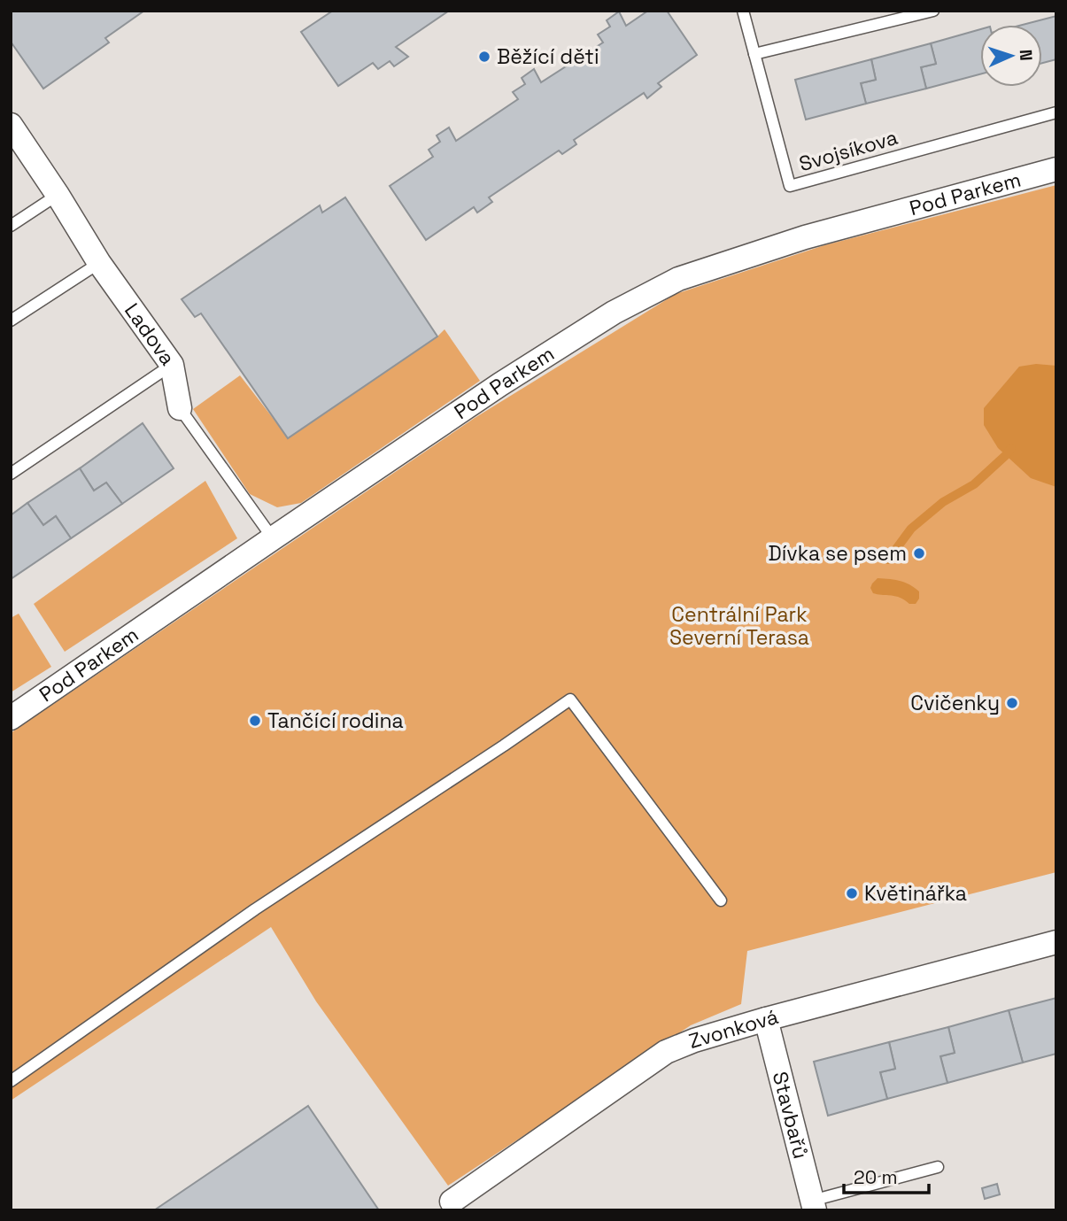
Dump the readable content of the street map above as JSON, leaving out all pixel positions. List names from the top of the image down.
{
  "streets": {
    "street": [
      "Pod Parkem",
      "Ladova",
      "Zvonková",
      "Stavbařů"
    ],
    "lane": ["Svojsíkova"]
  },
  "crossings": [
    ["Pod Parkem", "Ladova"],
    ["Zvonková", "Stavbařů"]
  ],
  "parks": ["Centrální Park Severní Terasa"],
  "places": [
    "Běžící děti",
    "Dívka se psem",
    "Cvičenky",
    "Tančící rodina",
    "Květinářka"
  ],
  "scale_bar": "20 m",
  "north": "right"
}
